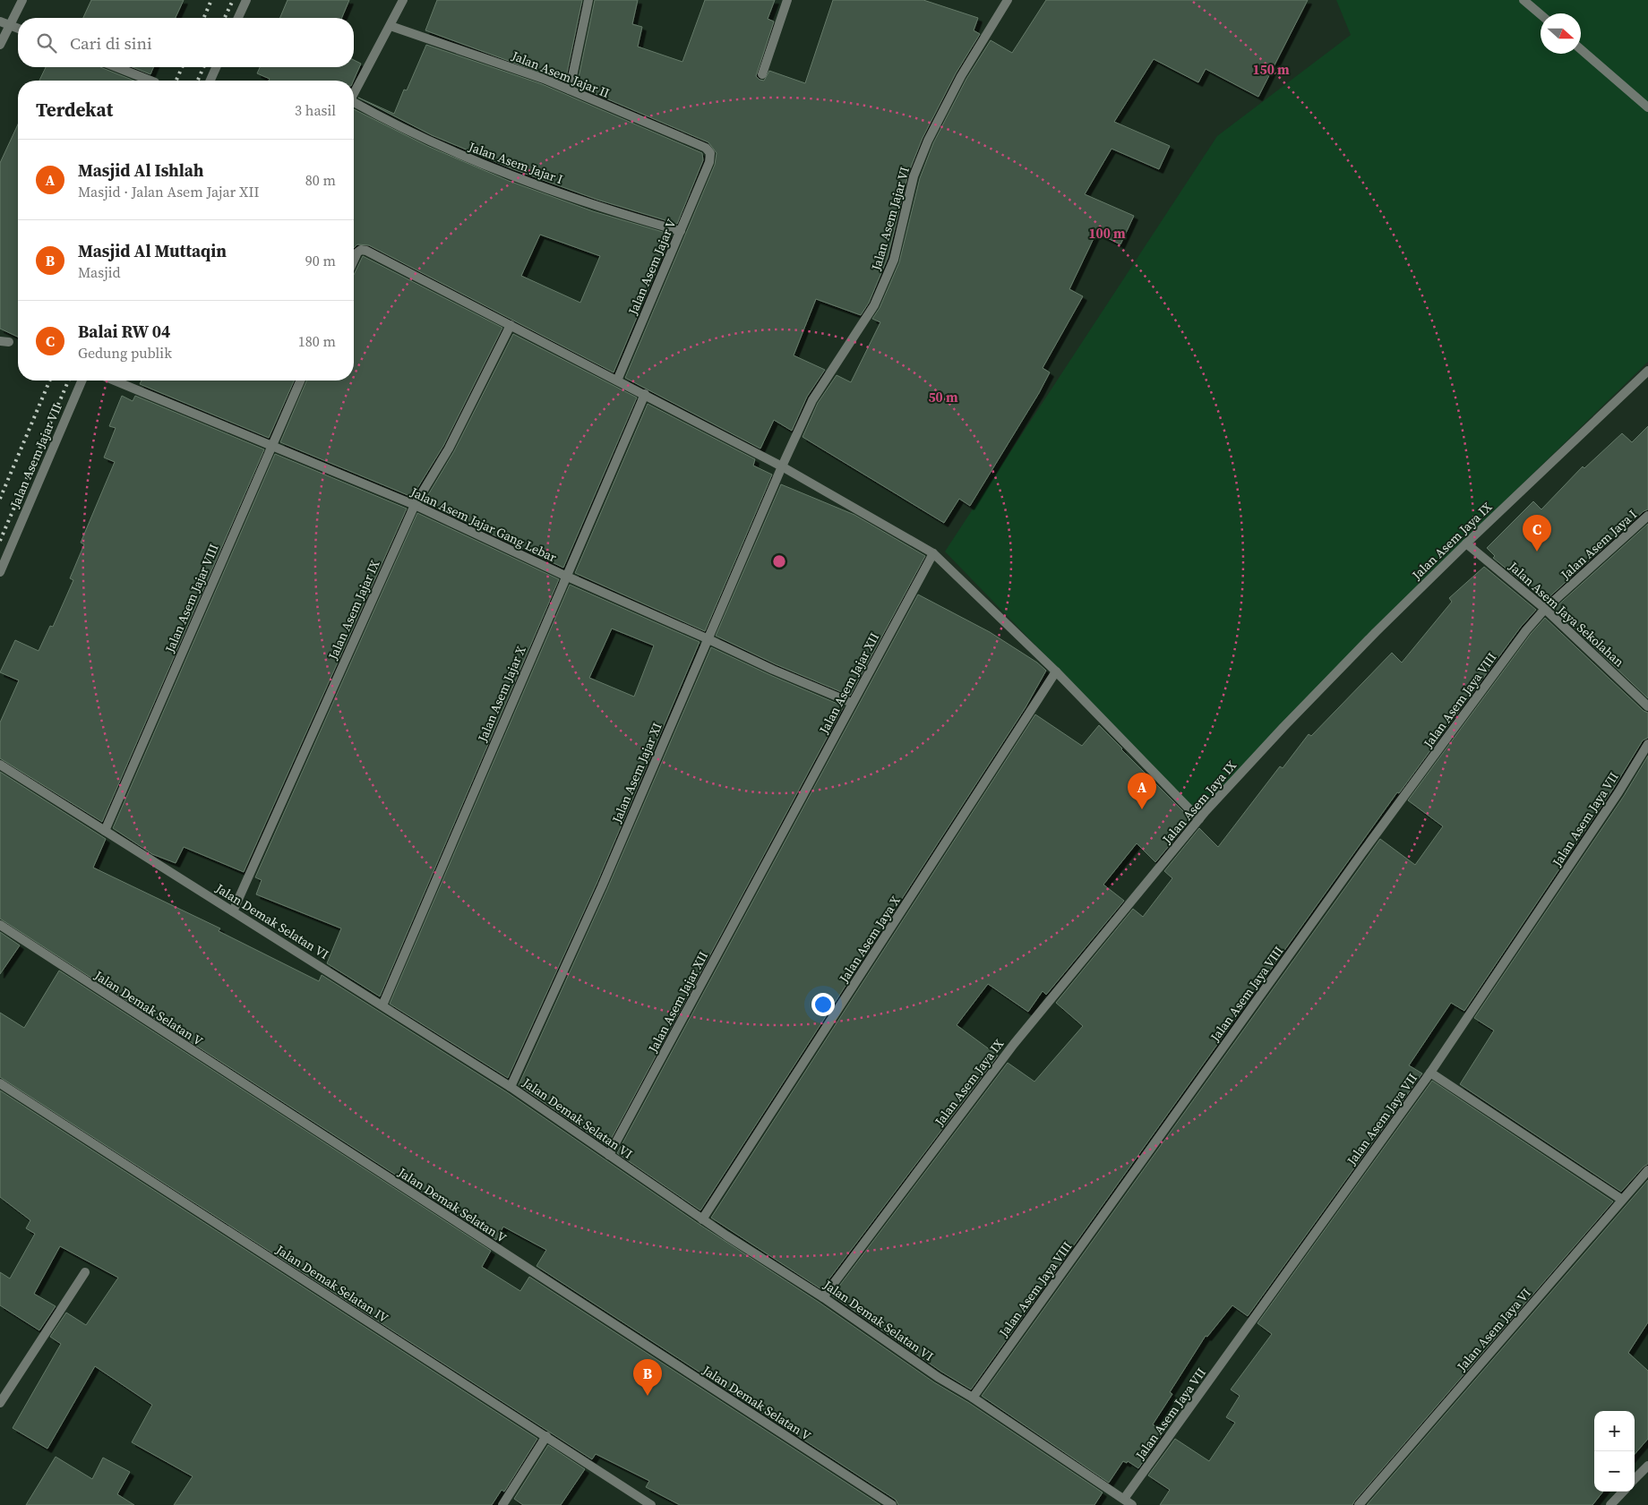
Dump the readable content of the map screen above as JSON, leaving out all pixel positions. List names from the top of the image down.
{
  "streets": {
    "street": [
      "Jalan Asem Jajar II",
      "Jalan Asem Jajar I",
      "Jalan Asem Jajar VI",
      "Jalan Asem Jajar V",
      "Jalan Asem Jajar VII",
      "Jalan Asem Jajar Gang Lebar",
      "Jalan Asem Jaya IX",
      "Jalan Asem Jaya I",
      "Jalan Asem Jajar VIII",
      "Jalan Asem Jajar IX",
      "Jalan Asem Jaya Sekolahan",
      "Jalan Asem Jajar XII",
      "Jalan Asem Jajar X",
      "Jalan Asem Jaya VIII",
      "Jalan Asem Jajar XI",
      "Jalan Asem Jaya VII",
      "Jalan Demak Selatan VI",
      "Jalan Asem Jaya X",
      "Jalan Demak Selatan V",
      "Jalan Demak Selatan IV",
      "Jalan Asem Jaya VI"
    ]
  },
  "crossings": [
    ["Jalan Asem Jajar II", "Jalan Asem Jajar V"],
    ["Jalan Asem Jajar I", "Jalan Asem Jajar V"],
    ["Jalan Asem Jajar VI", "Jalan Asem Jajar XI"],
    ["Jalan Asem Jajar Gang Lebar", "Jalan Asem Jajar VIII"],
    ["Jalan Asem Jajar Gang Lebar", "Jalan Asem Jajar IX"],
    ["Jalan Asem Jajar Gang Lebar", "Jalan Asem Jajar XII"],
    ["Jalan Asem Jajar Gang Lebar", "Jalan Asem Jajar X"],
    ["Jalan Asem Jajar Gang Lebar", "Jalan Asem Jajar XI"],
    ["Jalan Asem Jaya IX", "Jalan Asem Jaya Sekolahan"],
    ["Jalan Asem Jaya IX", "Jalan Demak Selatan VI"],
    ["Jalan Asem Jaya I", "Jalan Asem Jaya Sekolahan"],
    ["Jalan Asem Jaya I", "Jalan Asem Jaya VIII"],
    ["Jalan Asem Jajar VIII", "Jalan Demak Selatan VI"],
    ["Jalan Asem Jajar IX", "Jalan Demak Selatan VI"],
    ["Jalan Asem Jaya Sekolahan", "Jalan Asem Jaya VIII"],
    ["Jalan Asem Jajar XII", "Jalan Demak Selatan VI"],
    ["Jalan Asem Jajar X", "Jalan Demak Selatan VI"],
    ["Jalan Asem Jaya VIII", "Jalan Demak Selatan VI"],
    ["Jalan Asem Jajar XI", "Jalan Demak Selatan VI"],
    ["Jalan Asem Jaya VII", "Jalan Demak Selatan VI"],
    ["Jalan Demak Selatan VI", "Jalan Asem Jaya X"]
  ],
  "north": "right",
  "page": {
    "search": "Cari di sini",
    "heading": ["Terdekat", "3 hasil"],
    "list": [
      {
        "mark": "A",
        "name": "Masjid Al Ishlah",
        "note": "Masjid · Jalan Asem Jajar XII",
        "value": "80 m"
      },
      {
        "mark": "B",
        "name": "Masjid Al Muttaqin",
        "note": "Masjid",
        "value": "90 m"
      },
      {
        "mark": "C",
        "name": "Balai RW 04",
        "note": "Gedung publik",
        "value": "180 m"
      }
    ],
    "pins": ["C", "A", "B"],
    "map_buttons": ["+", "−"]
  },
  "rings": ["150 m", "100 m", "50 m"]
}
